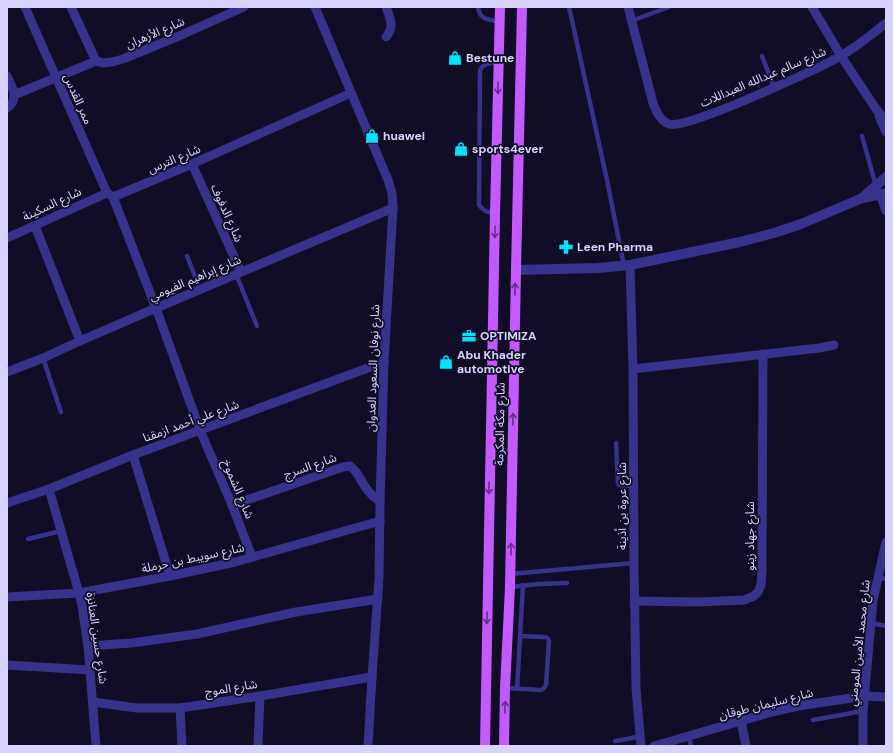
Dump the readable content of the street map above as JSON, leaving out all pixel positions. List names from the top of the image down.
{
  "streets": {
    "main road": ["شارع مكة المكرمة"],
    "street": [
      "شارع الأزهران",
      "شارع سالم عبدالله العبداللات",
      "ممر القدس",
      "شارع الترس",
      "شارع السكينة",
      "شارع الدفوف",
      "شارع إبراهيم الفيومي",
      "شارع نوفان السعود العدوان",
      "شارع علي أحمد ازمقنا",
      "شارع السرج",
      "شارع الشموخ",
      "شارع عروة بن أذينة",
      "شارع جهاد زينو",
      "شارع سويبط بن حرملة",
      "شارع حسين العنانزة",
      "شارع محمد الأمين المومني",
      "شارع الموج",
      "شارع سليمان طوقان"
    ]
  },
  "crossings": [
    ["شارع الأزهران", "ممر القدس"],
    ["ممر القدس", "شارع الترس"],
    ["ممر القدس", "شارع السكينة"],
    ["شارع الترس", "شارع السكينة"],
    ["شارع الترس", "شارع الدفوف"],
    ["شارع الترس", "شارع نوفان السعود العدوان"],
    ["شارع الدفوف", "شارع إبراهيم الفيومي"],
    ["شارع إبراهيم الفيومي", "شارع نوفان السعود العدوان"],
    ["شارع إبراهيم الفيومي", "شارع الشموخ"],
    ["شارع نوفان السعود العدوان", "شارع علي أحمد ازمقنا"],
    ["شارع نوفان السعود العدوان", "شارع السرج"],
    ["شارع نوفان السعود العدوان", "شارع سويبط بن حرملة"],
    ["شارع نوفان السعود العدوان", "شارع الموج"],
    ["شارع علي أحمد ازمقنا", "شارع الشموخ"],
    ["شارع علي أحمد ازمقنا", "شارع حسين العنانزة"],
    ["شارع السرج", "شارع الشموخ"],
    ["شارع الشموخ", "شارع سويبط بن حرملة"],
    ["شارع عروة بن أذينة", "شارع جهاد زينو"],
    ["شارع سويبط بن حرملة", "شارع حسين العنانزة"],
    ["شارع حسين العنانزة", "شارع الموج"],
    ["شارع محمد الأمين المومني", "شارع سليمان طوقان"]
  ],
  "places": {
    "shop": [
      "Bestune",
      "huawei",
      "sports4ever",
      "Abu Khader automotive"
    ],
    "pharmacy": ["Leen Pharma"],
    "office": ["OPTIMIZA"]
  }
}
